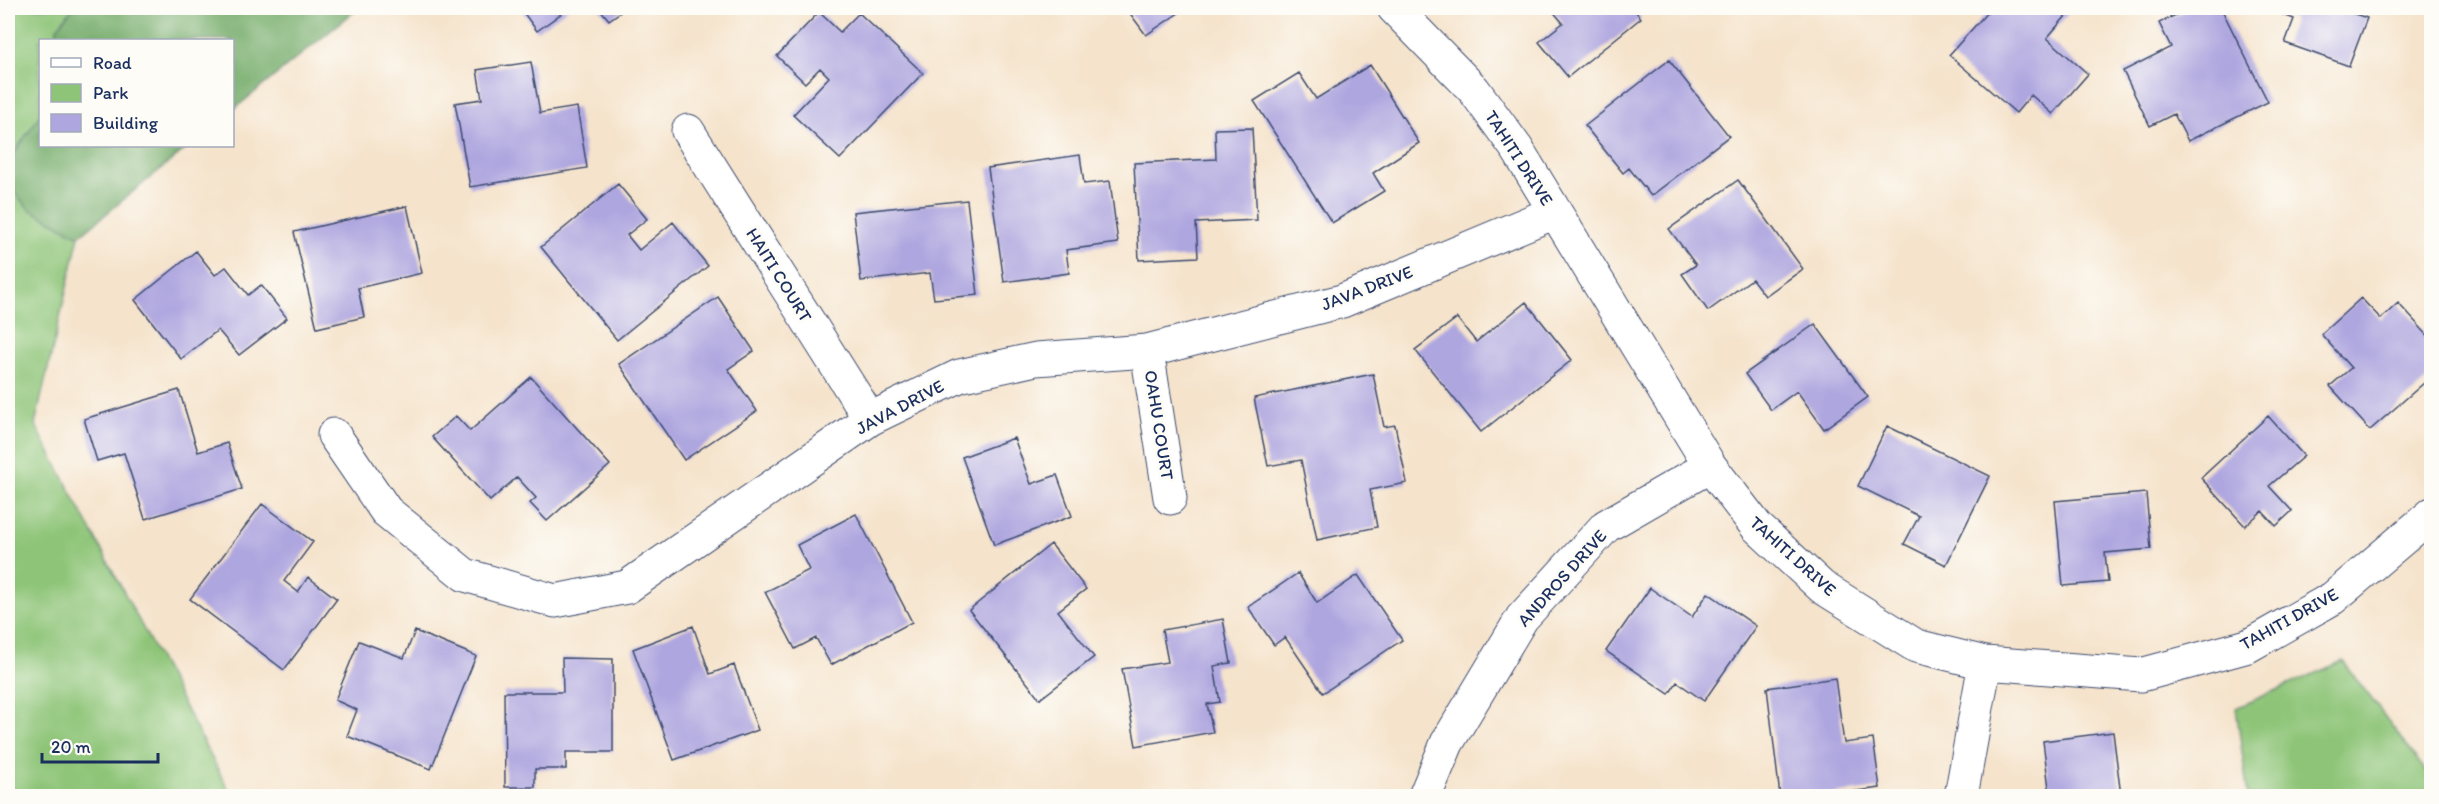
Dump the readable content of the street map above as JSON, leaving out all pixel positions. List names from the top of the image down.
{
  "streets": {
    "street": [
      "TAHITI DRIVE",
      "HAITI COURT",
      "JAVA DRIVE",
      "OAHU COURT",
      "ANDROS DRIVE"
    ]
  },
  "crossings": [
    ["TAHITI DRIVE", "JAVA DRIVE"],
    ["TAHITI DRIVE", "ANDROS DRIVE"],
    ["HAITI COURT", "JAVA DRIVE"],
    ["JAVA DRIVE", "OAHU COURT"]
  ],
  "legend": ["Road", "Park", "Building"],
  "scale_bar": "20 m"
}
